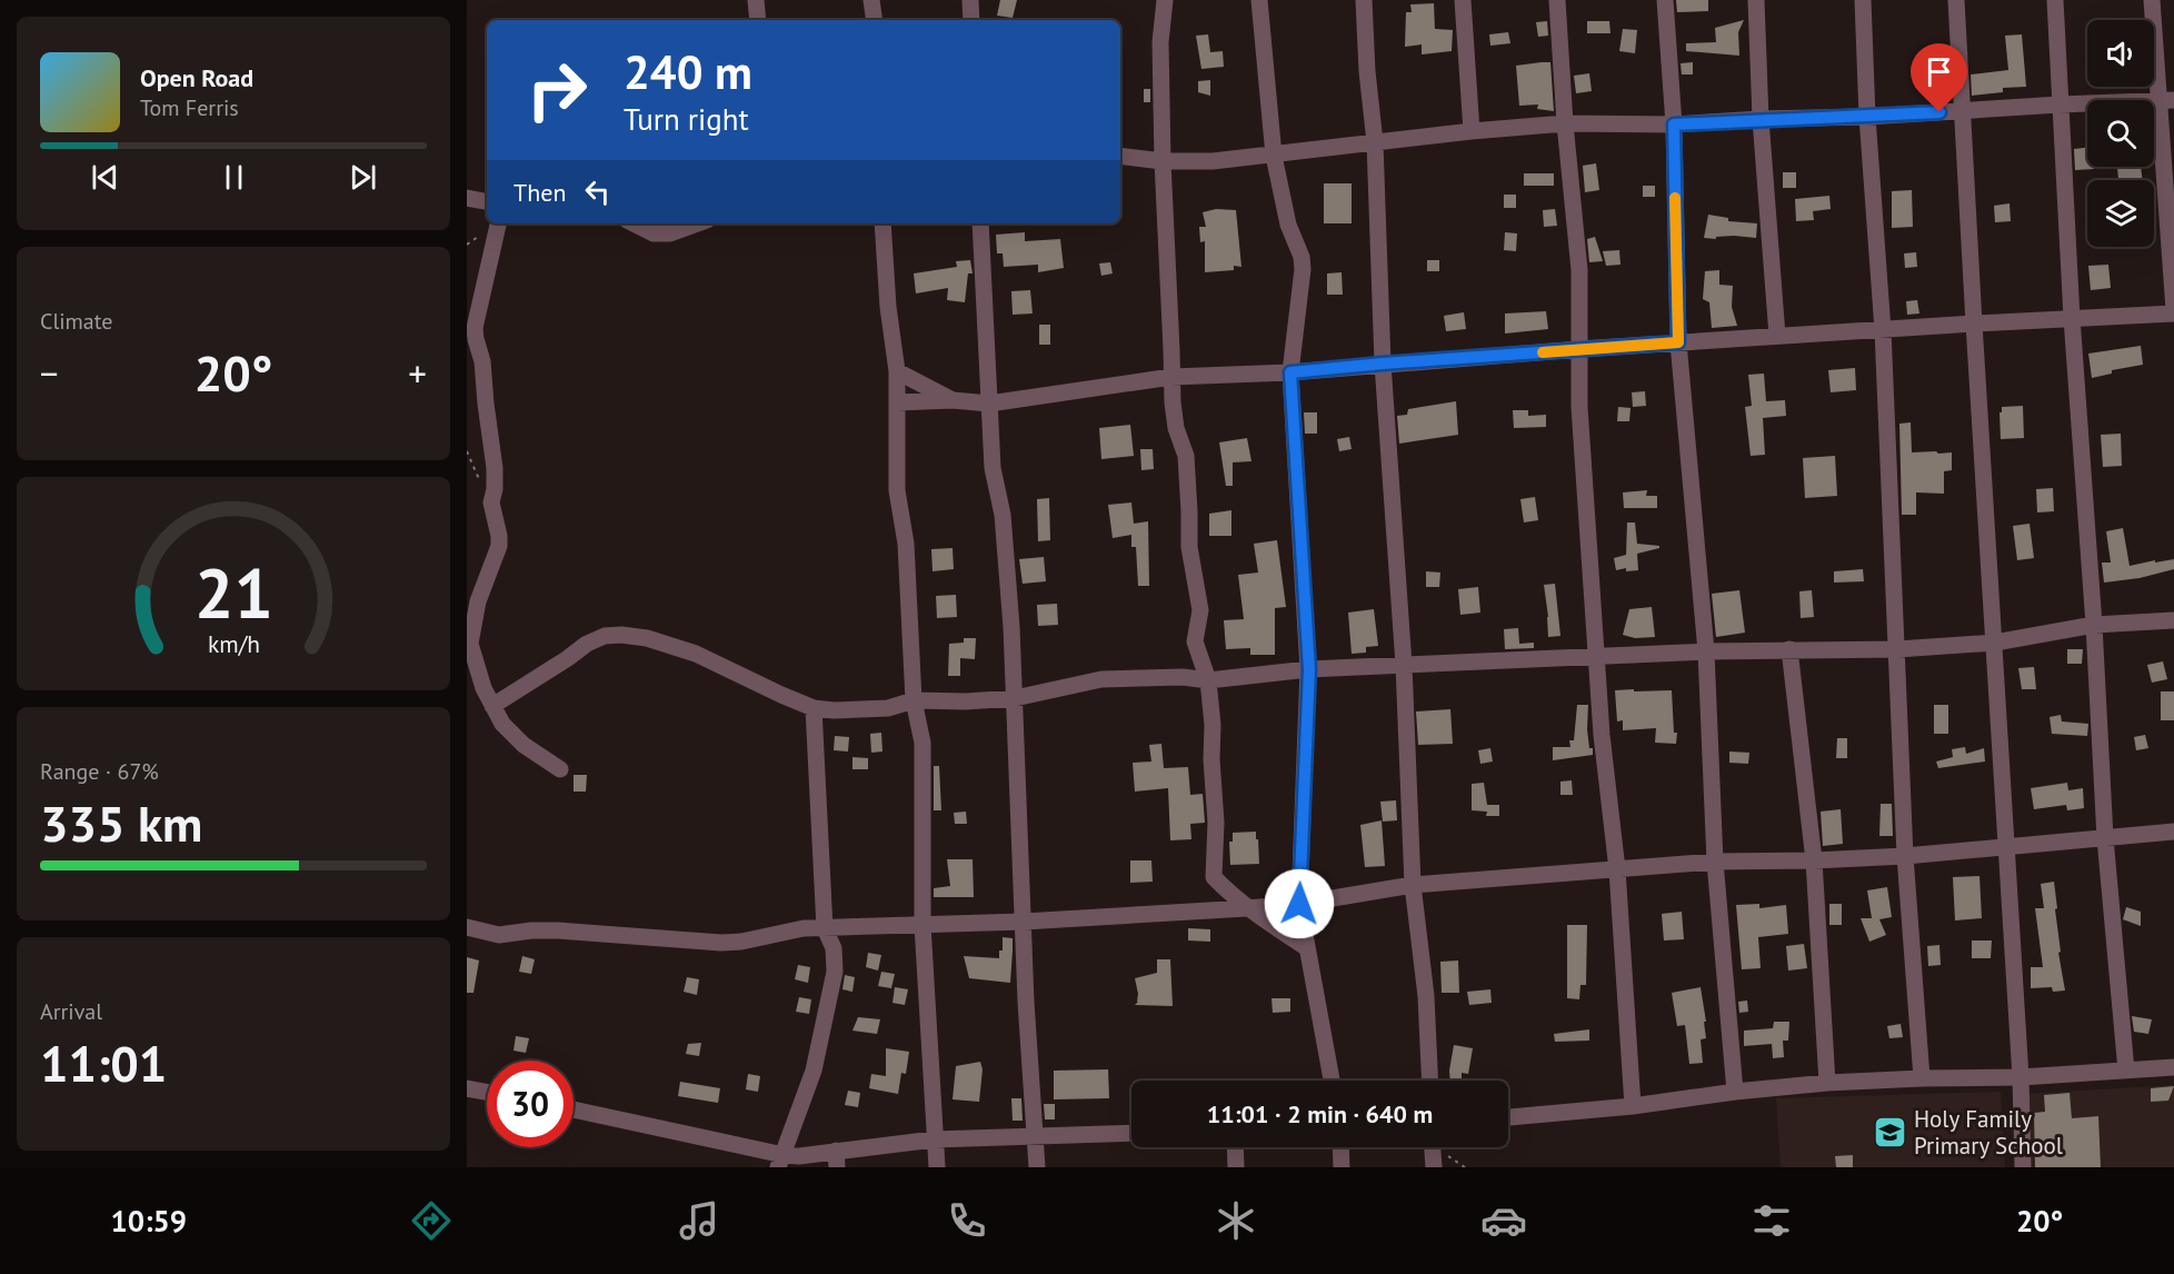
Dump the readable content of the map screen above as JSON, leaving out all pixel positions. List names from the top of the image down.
{
  "places": {
    "school or university": ["Holy Family Primary School"]
  },
  "page": {
    "turn": ["240 m", "Turn right"],
    "song": ["Open Road", "Tom Ferris"],
    "then": "Then",
    "tile": [
      "Climate",
      ["Range · 67%", "335 km"],
      ["Arrival", "11:01"]
    ],
    "heat": ["−", "20°", "+"],
    "limit": "30",
    "trip": "11:01 · 2 min · 640 m",
    "tabs": ["10:59", "20°"],
    "gauge": ["21", "km/h"]
  }
}
